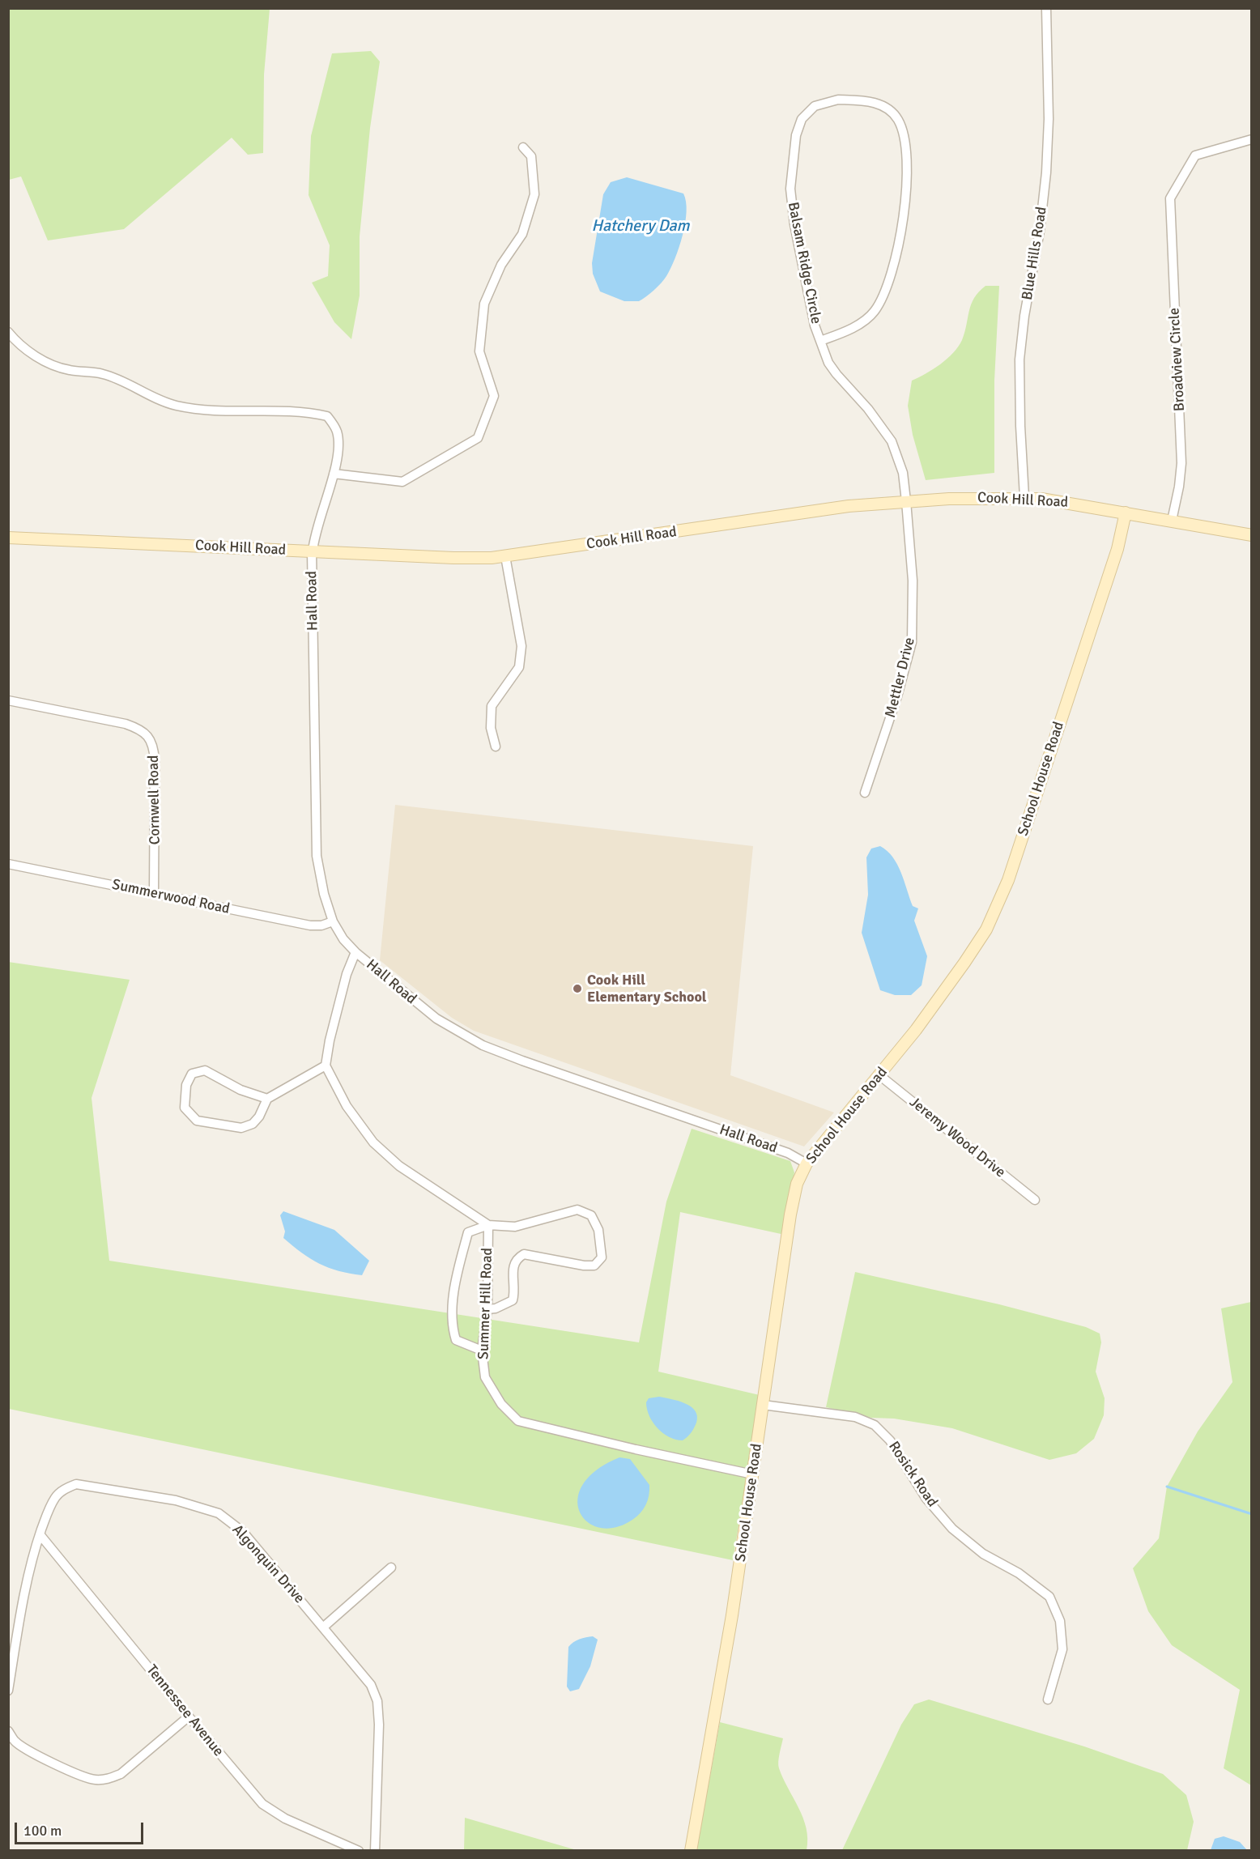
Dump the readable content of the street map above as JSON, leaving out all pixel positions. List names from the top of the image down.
{
  "streets": {
    "street": [
      "Blue Hills Road",
      "Balsam Ridge Circle",
      "Broadview Circle",
      "Cook Hill Road",
      "Hall Road",
      "Mettler Drive",
      "School House Road",
      "Cornwell Road",
      "Summerwood Road",
      "Jeremy Wood Drive",
      "Summer Hill Road",
      "Rosick Road",
      "Algonquin Drive",
      "Tennessee Avenue"
    ]
  },
  "crossings": [
    ["Blue Hills Road", "Cook Hill Road"],
    ["Balsam Ridge Circle", "Cook Hill Road"],
    ["Balsam Ridge Circle", "Mettler Drive"],
    ["Broadview Circle", "Cook Hill Road"],
    ["Cook Hill Road", "Hall Road"],
    ["Cook Hill Road", "Mettler Drive"],
    ["Cook Hill Road", "School House Road"],
    ["Hall Road", "School House Road"],
    ["Hall Road", "Summerwood Road"],
    ["School House Road", "Jeremy Wood Drive"],
    ["School House Road", "Summer Hill Road"],
    ["School House Road", "Rosick Road"],
    ["Cornwell Road", "Summerwood Road"],
    ["Algonquin Drive", "Tennessee Avenue"]
  ],
  "water": ["Hatchery Dam"],
  "places": ["Cook Hill Elementary School"],
  "scale_bar": "100 m"
}
